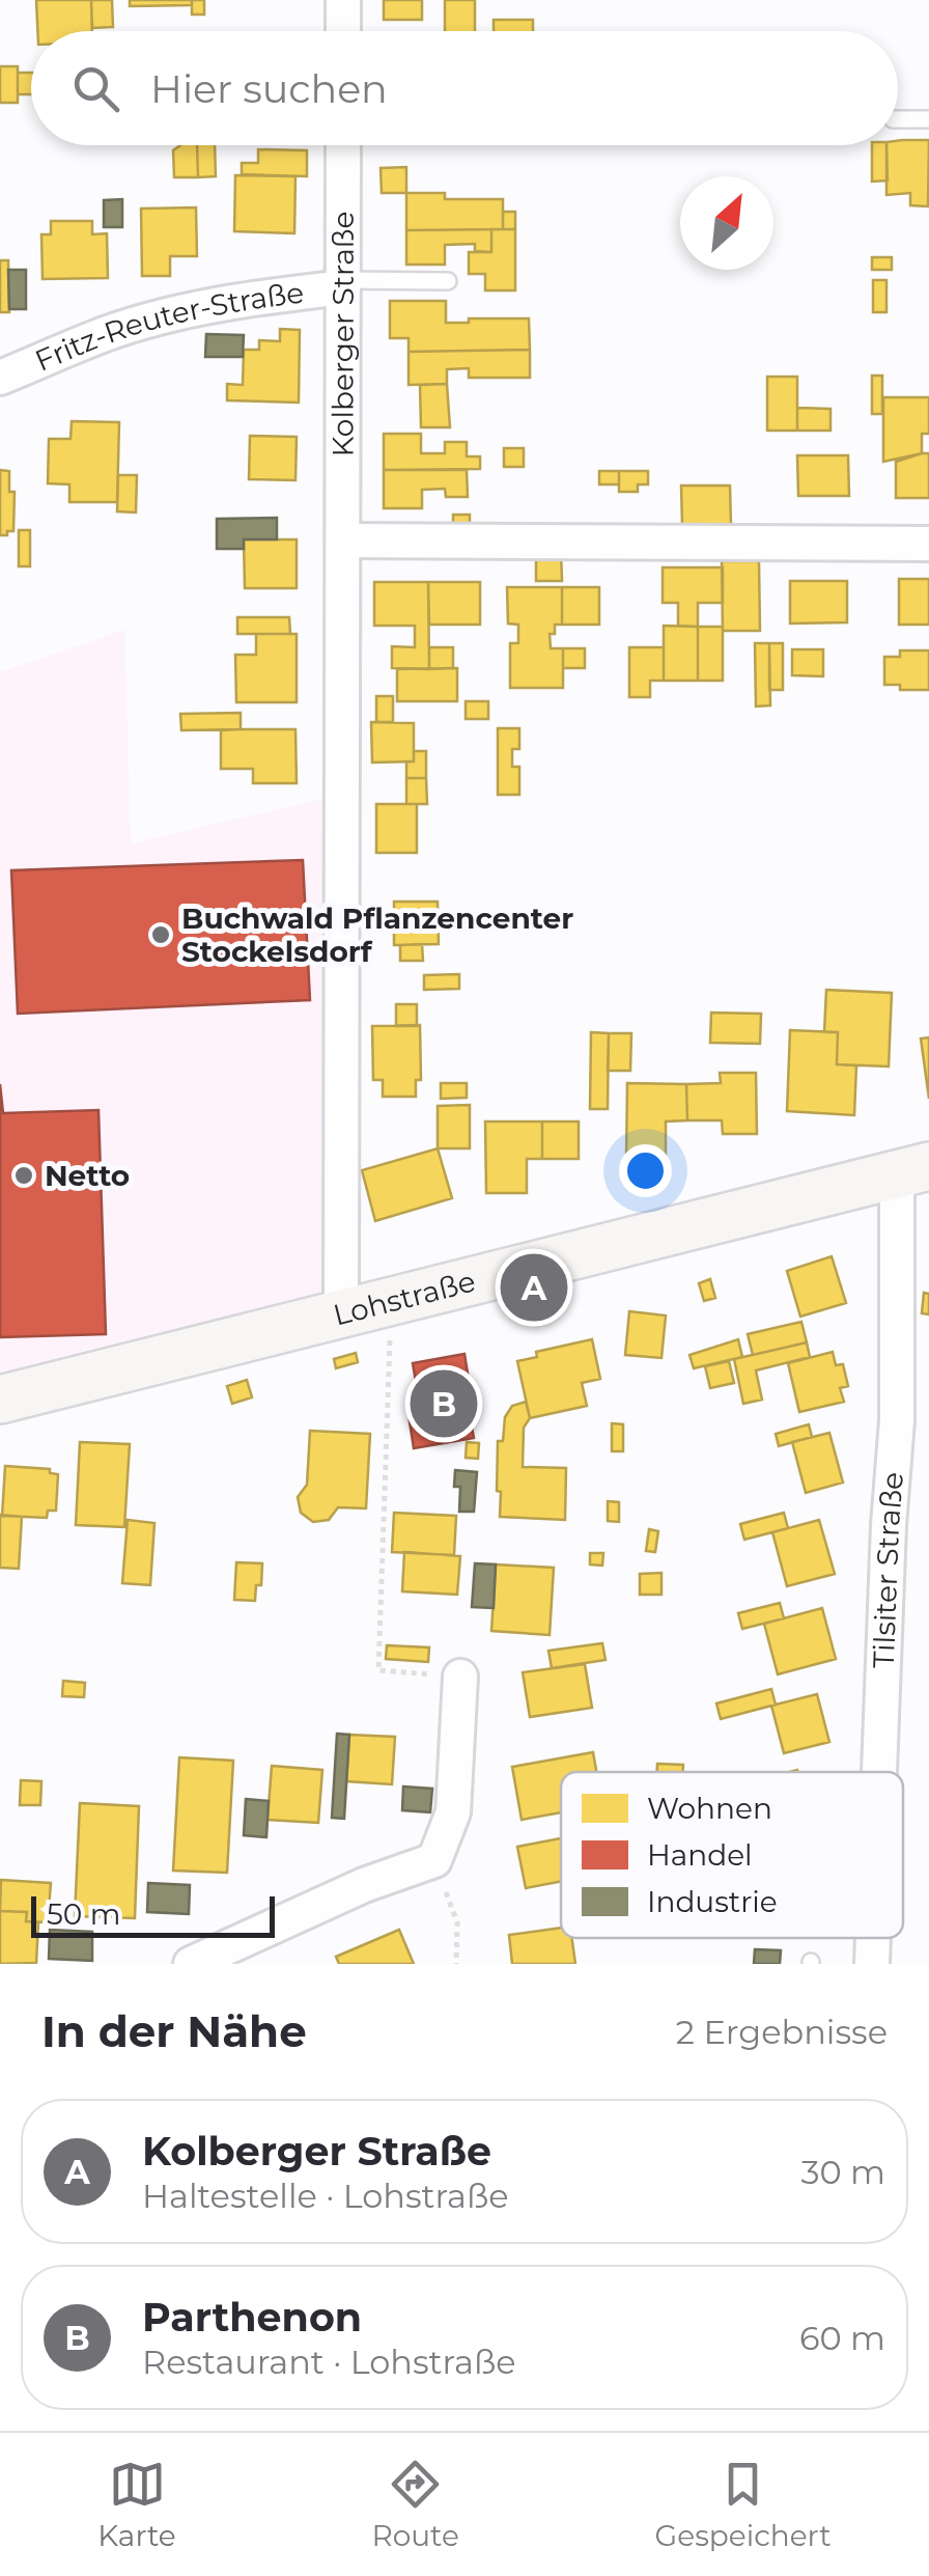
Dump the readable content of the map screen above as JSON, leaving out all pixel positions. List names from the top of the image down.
{
  "streets": {
    "main road": ["Lohstraße"],
    "street": ["Fritz-Reuter-Straße", "Kolberger Straße", "Tilsiter Straße"]
  },
  "crossings": [
    ["Fritz-Reuter-Straße", "Kolberger Straße"],
    ["Kolberger Straße", "Lohstraße"],
    ["Lohstraße", "Tilsiter Straße"]
  ],
  "places": ["Buchwald Pflanzencenter Stockelsdorf", "Netto"],
  "legend": ["Wohnen", "Handel", "Industrie"],
  "scale_bar": "50 m",
  "north": "top right",
  "page": {
    "search": "Hier suchen",
    "pins": ["A", "B"],
    "scale": "50 m",
    "heading": ["In der Nähe", "2 Ergebnisse"],
    "list": [
      {
        "mark": "A",
        "name": "Kolberger Straße",
        "note": "Haltestelle · Lohstraße",
        "value": "30 m"
      },
      {
        "mark": "B",
        "name": "Parthenon",
        "note": "Restaurant · Lohstraße",
        "value": "60 m"
      }
    ],
    "nav": ["Karte", "Route", "Gespeichert"]
  }
}
